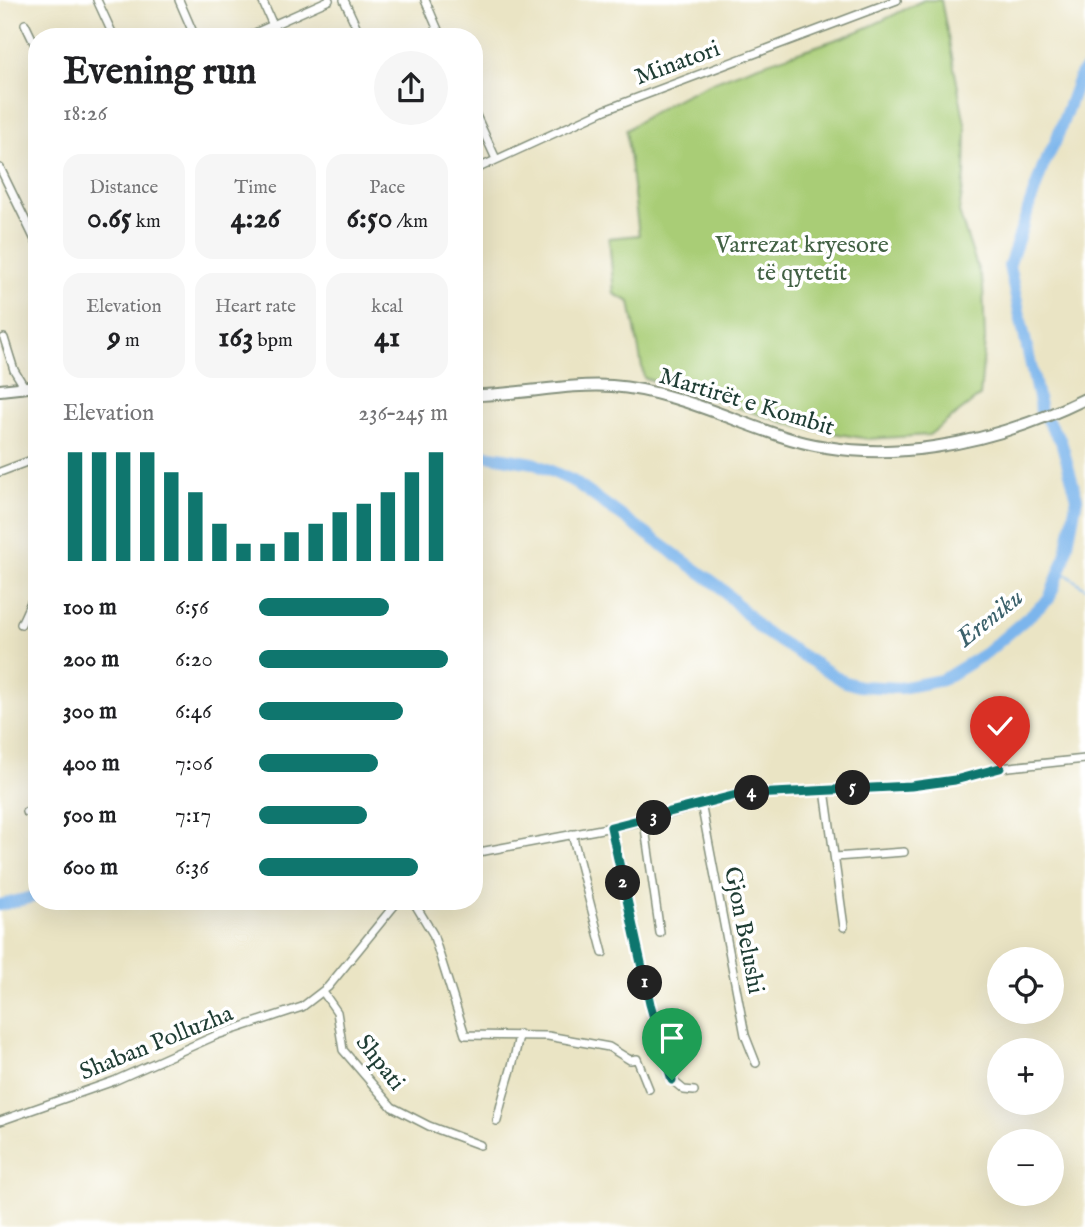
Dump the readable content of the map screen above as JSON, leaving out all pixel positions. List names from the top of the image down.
{
  "streets": {
    "main road": ["Martirët e Kombit"],
    "street": [
      "Minatori",
      "Gjon Belushi",
      "Shaban Polluzha",
      "Shpati"
    ]
  },
  "crossings": [
    ["Shaban Polluzha", "Shpati"]
  ],
  "water": ["Ereniku"],
  "parks": ["Varrezat kryesore të qytetit"],
  "page": {
    "heading": ["Evening run", "18:26"],
    "stats": [
      ["Distance", "0.65 km"],
      ["Time", "4:26"],
      ["Pace", "6:50 /km"],
      ["Elevation", "9 m"],
      ["Heart rate", "163 bpm"],
      ["kcal", "41"]
    ],
    "chart": ["Elevation", "236–245 m"],
    "list": [
      {
        "name": "100 m",
        "note": "6:56"
      },
      {
        "name": "200 m",
        "note": "6:20"
      },
      {
        "name": "300 m",
        "note": "6:46"
      },
      {
        "name": "400 m",
        "note": "7:06"
      },
      {
        "name": "500 m",
        "note": "7:17"
      },
      {
        "name": "600 m",
        "note": "6:36"
      }
    ],
    "pins": [
      "5",
      "4",
      "3",
      "2",
      "1"
    ],
    "map_buttons": ["+", "−"]
  }
}
